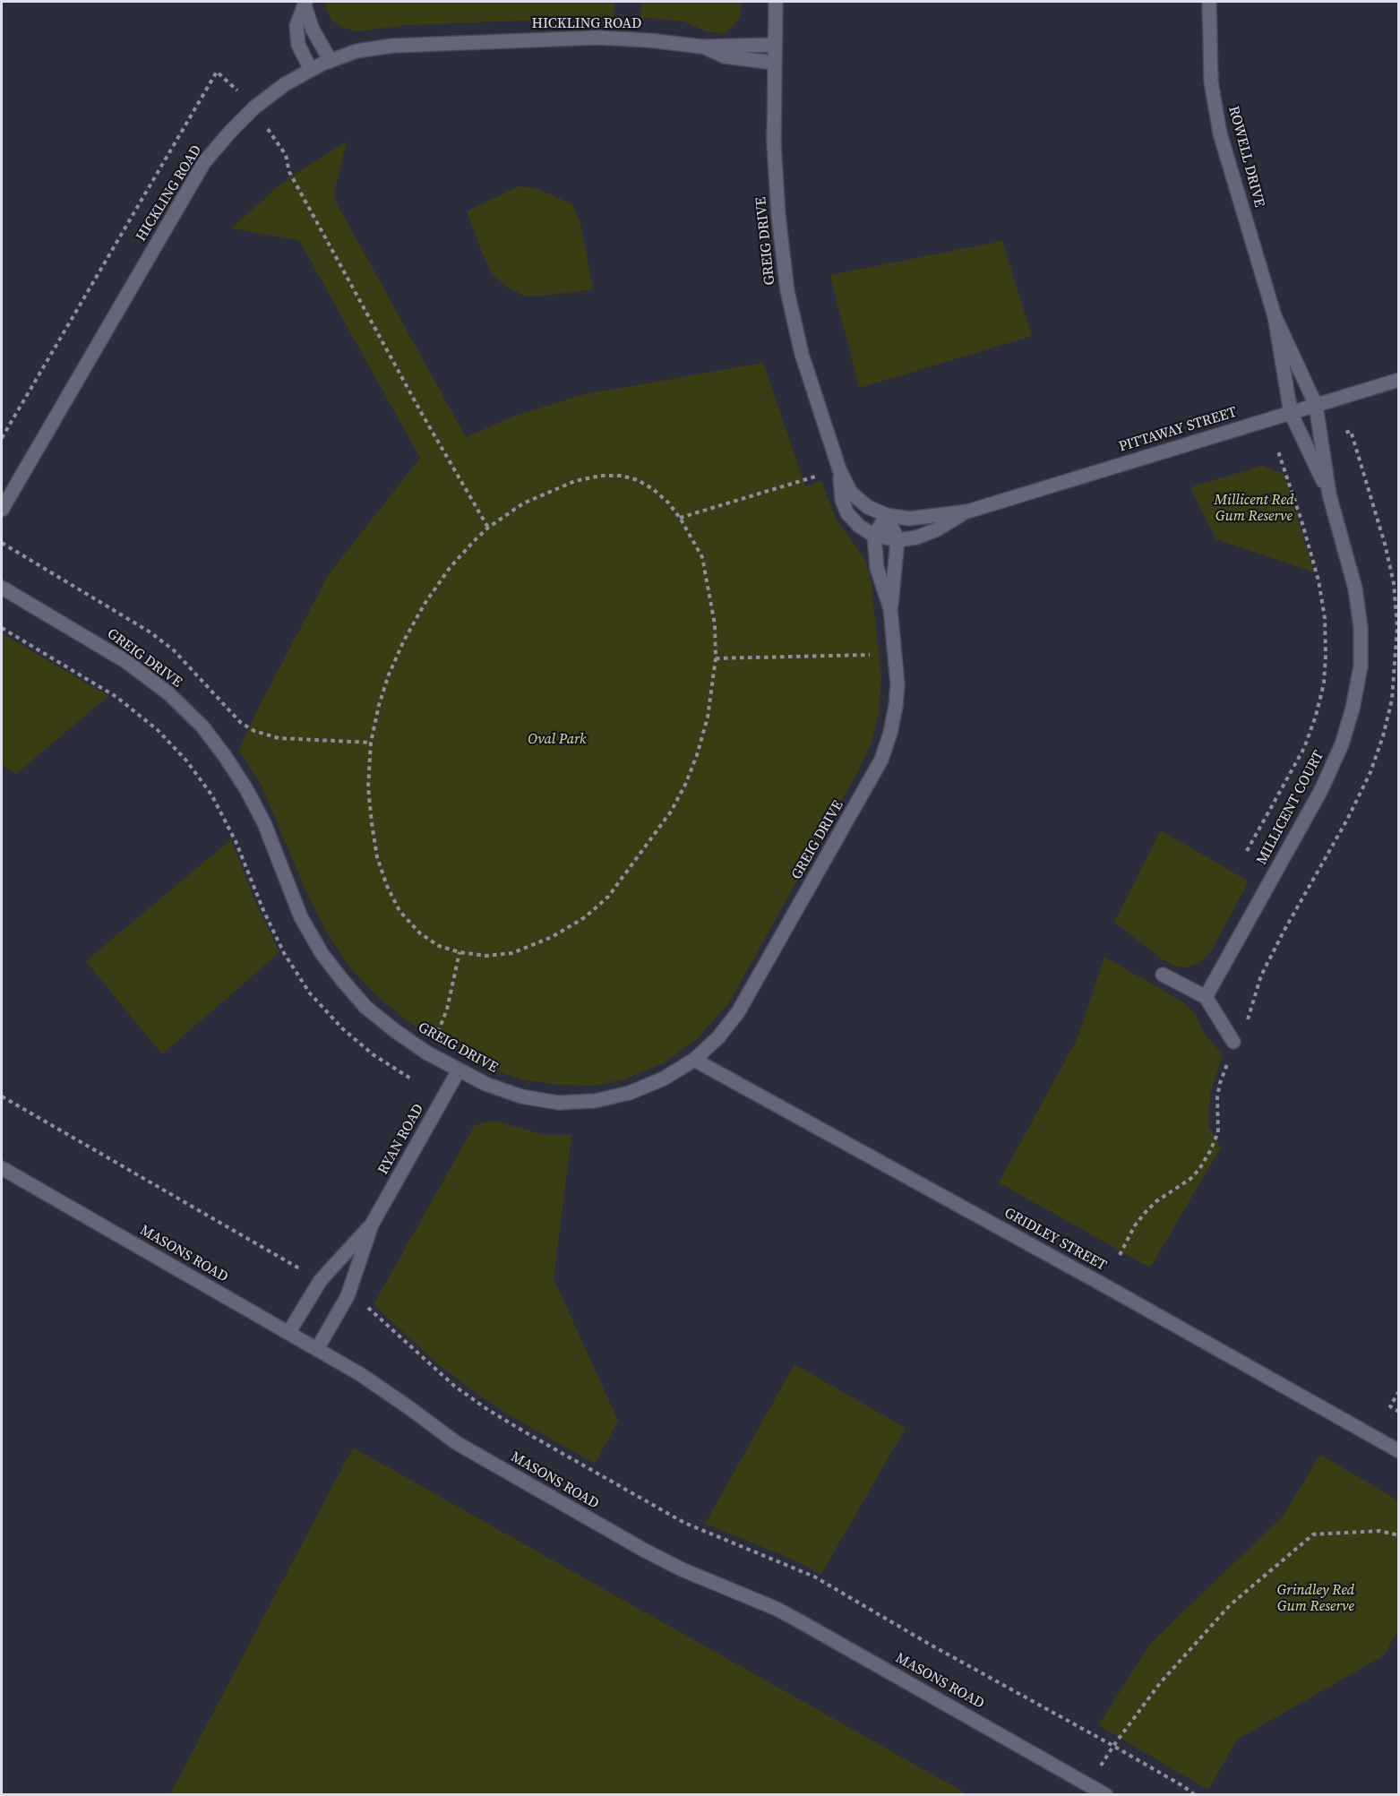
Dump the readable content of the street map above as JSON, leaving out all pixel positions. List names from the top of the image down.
{
  "streets": {
    "street": [
      "HICKLING ROAD",
      "ROWELL DRIVE",
      "GREIG DRIVE",
      "PITTAWAY STREET",
      "MILLICENT COURT",
      "RYAN ROAD",
      "GRIDLEY STREET",
      "MASONS ROAD"
    ]
  },
  "crossings": [
    ["HICKLING ROAD", "GREIG DRIVE"],
    ["ROWELL DRIVE", "PITTAWAY STREET"],
    ["ROWELL DRIVE", "MILLICENT COURT"],
    ["GREIG DRIVE", "PITTAWAY STREET"],
    ["GREIG DRIVE", "RYAN ROAD"],
    ["GREIG DRIVE", "GRIDLEY STREET"],
    ["PITTAWAY STREET", "MILLICENT COURT"],
    ["RYAN ROAD", "MASONS ROAD"]
  ],
  "parks": ["Millicent Red Gum Reserve", "Oval Park", "Grindley Red Gum Reserve"]
}
